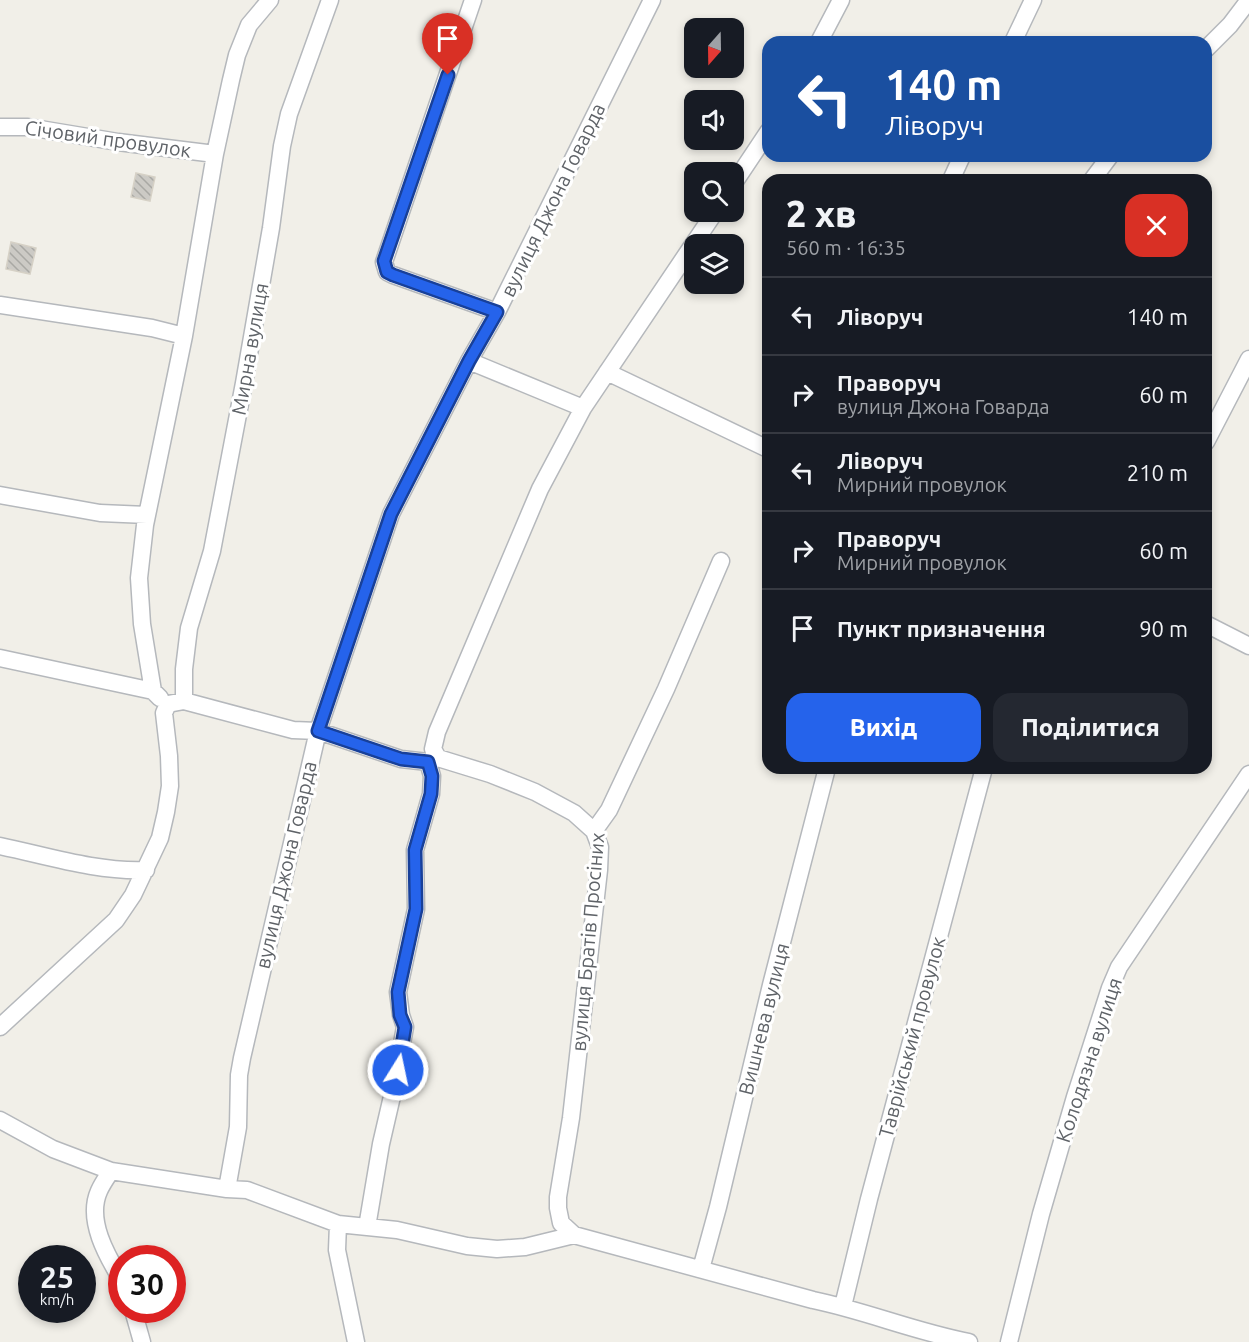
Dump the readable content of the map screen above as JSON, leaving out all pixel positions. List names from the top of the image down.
{
  "streets": {
    "street": [
      "Січовий провулок",
      "вулиця Джона Говарда",
      "Мирна вулиця",
      "вулиця Братів Просіних",
      "Вишнева вулиця",
      "Таврійський провулок",
      "Колодязна вулиця"
    ]
  },
  "north": "bottom",
  "page": {
    "turn": ["140 m", "Ліворуч"],
    "heading": ["2 хв", "560 m · 16:35"],
    "list": [
      {
        "name": "Ліворуч",
        "value": "140 m"
      },
      {
        "name": "Праворуч",
        "note": "вулиця Джона Говарда",
        "value": "60 m"
      },
      {
        "name": "Ліворуч",
        "note": "Мирний провулок",
        "value": "210 m"
      },
      {
        "name": "Праворуч",
        "note": "Мирний провулок",
        "value": "60 m"
      },
      {
        "name": "Пункт призначення",
        "value": "90 m"
      }
    ],
    "buttons": ["Вихід", "Поділитися"],
    "speed": "25 km/h",
    "limit": "30"
  }
}
